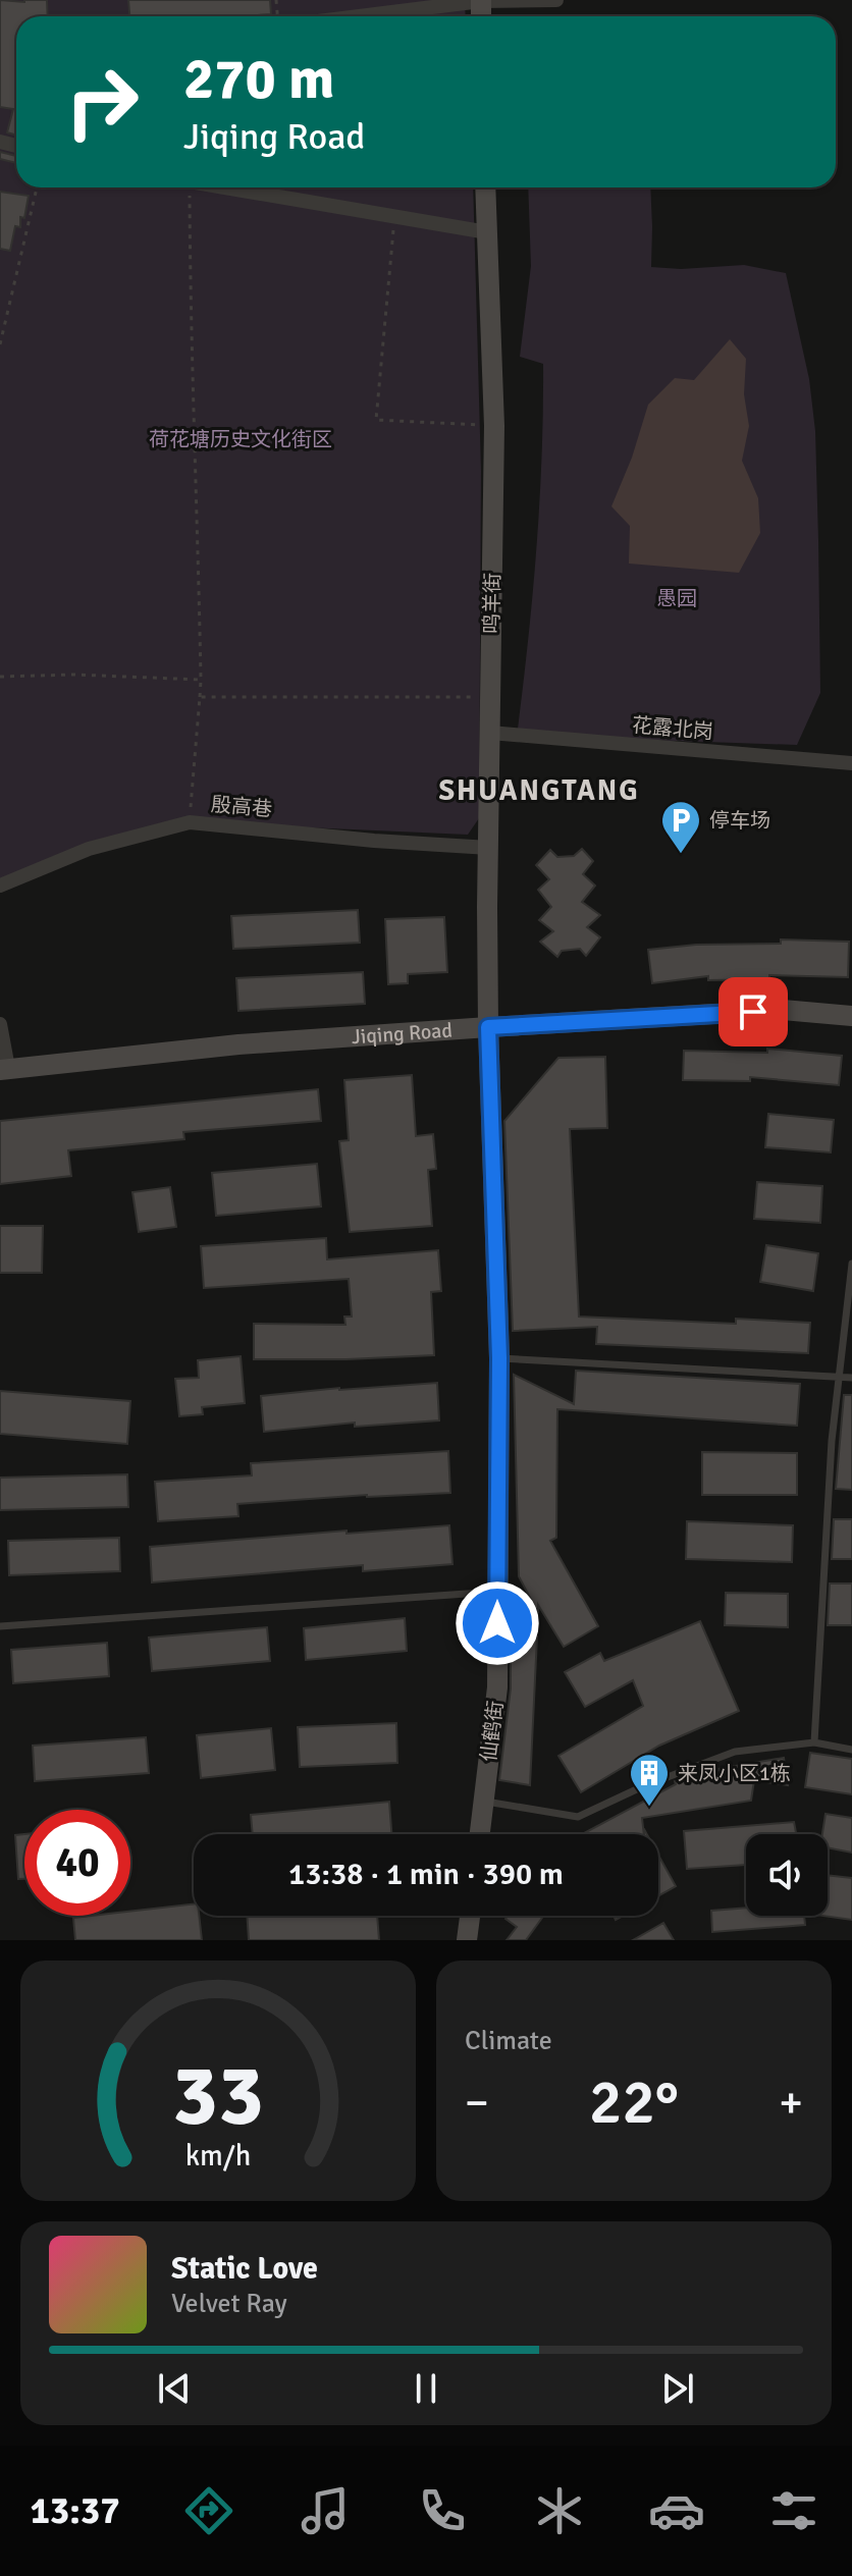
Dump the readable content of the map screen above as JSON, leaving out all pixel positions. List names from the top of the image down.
{
  "streets": {
    "street": [
      "鸣羊街",
      "花露北岗",
      "殷高巷",
      "Jiqing Road",
      "仙鹤街"
    ]
  },
  "crossings": [
    ["鸣羊街", "花露北岗"],
    ["鸣羊街", "殷高巷"],
    ["鸣羊街", "Jiqing Road"],
    ["鸣羊街", "仙鹤街"],
    ["Jiqing Road", "仙鹤街"]
  ],
  "districts": ["SHUANGTANG"],
  "parks": ["荷花塘历史文化街区", "愚园"],
  "places": {
    "parking": ["停车场"],
    "building": ["来凤小区1栋"]
  },
  "page": {
    "turn": ["270 m", "Jiqing Road"],
    "limit": "40",
    "trip": "13:38 · 1 min · 390 m",
    "tile": "Climate",
    "heat": ["−", "22°", "+"],
    "song": ["Static Love", "Velvet Ray"],
    "tabs": "13:37",
    "gauge": ["33", "km/h"]
  }
}
